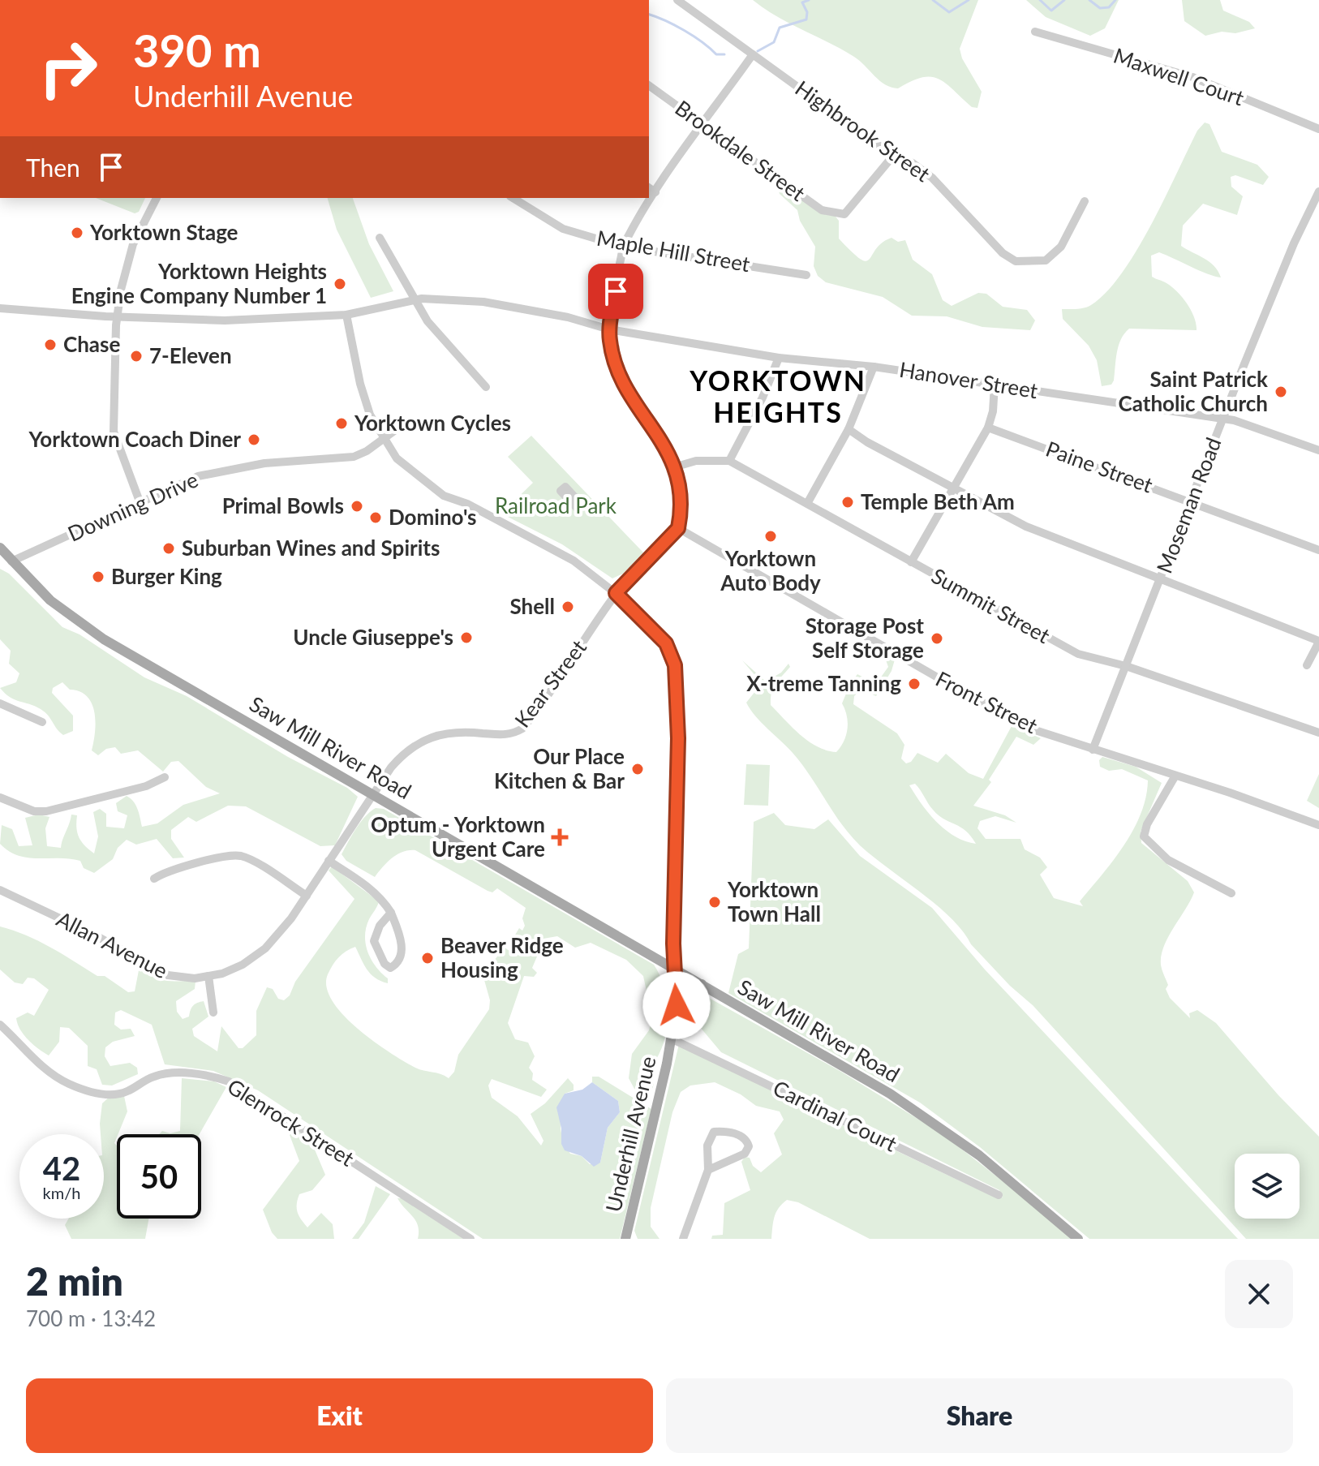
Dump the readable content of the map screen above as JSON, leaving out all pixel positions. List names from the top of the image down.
{
  "streets": {
    "main road": ["Saw Mill River Road", "Underhill Avenue"],
    "street": [
      "Maxwell Court",
      "Highbrook Street",
      "Brookdale Street",
      "Maple Hill Street",
      "Hanover Street",
      "Paine Street",
      "Moseman Road",
      "Downing Drive",
      "Summit Street",
      "Kear Street",
      "Front Street",
      "Allan Avenue",
      "Cardinal Court",
      "Glenrock Street"
    ]
  },
  "crossings": [
    ["Highbrook Street", "Brookdale Street"],
    ["Hanover Street", "Moseman Road"],
    ["Hanover Street", "Underhill Avenue"],
    ["Paine Street", "Moseman Road"],
    ["Moseman Road", "Summit Street"],
    ["Moseman Road", "Front Street"],
    ["Downing Drive", "Saw Mill River Road"],
    ["Downing Drive", "Underhill Avenue"],
    ["Kear Street", "Saw Mill River Road"],
    ["Kear Street", "Allan Avenue"],
    ["Kear Street", "Underhill Avenue"],
    ["Saw Mill River Road", "Allan Avenue"],
    ["Saw Mill River Road", "Underhill Avenue"],
    ["Cardinal Court", "Underhill Avenue"]
  ],
  "districts": ["YORKTOWN HEIGHTS"],
  "parks": ["Railroad Park"],
  "places": {
    "other": [
      "Yorktown Stage",
      "Yorktown Heights Engine Company Number 1",
      "Chase",
      "7-Eleven",
      "Saint Patrick Catholic Church",
      "Yorktown Cycles",
      "Yorktown Coach Diner",
      "Temple Beth Am",
      "Primal Bowls",
      "Domino's",
      "Yorktown Auto Body",
      "Suburban Wines and Spirits",
      "Burger King",
      "Shell",
      "Uncle Giuseppe's",
      "Storage Post Self Storage",
      "X-treme Tanning",
      "Our Place Kitchen & Bar",
      "Yorktown Town Hall",
      "Beaver Ridge Housing"
    ],
    "health": ["Optum - Yorktown Urgent Care"]
  },
  "page": {
    "turn": ["390 m", "Underhill Avenue"],
    "then": "Then",
    "speed": "42 km/h",
    "limit": "50",
    "heading": ["2 min", "700 m · 13:42"],
    "buttons": ["Exit", "Share"]
  }
}
